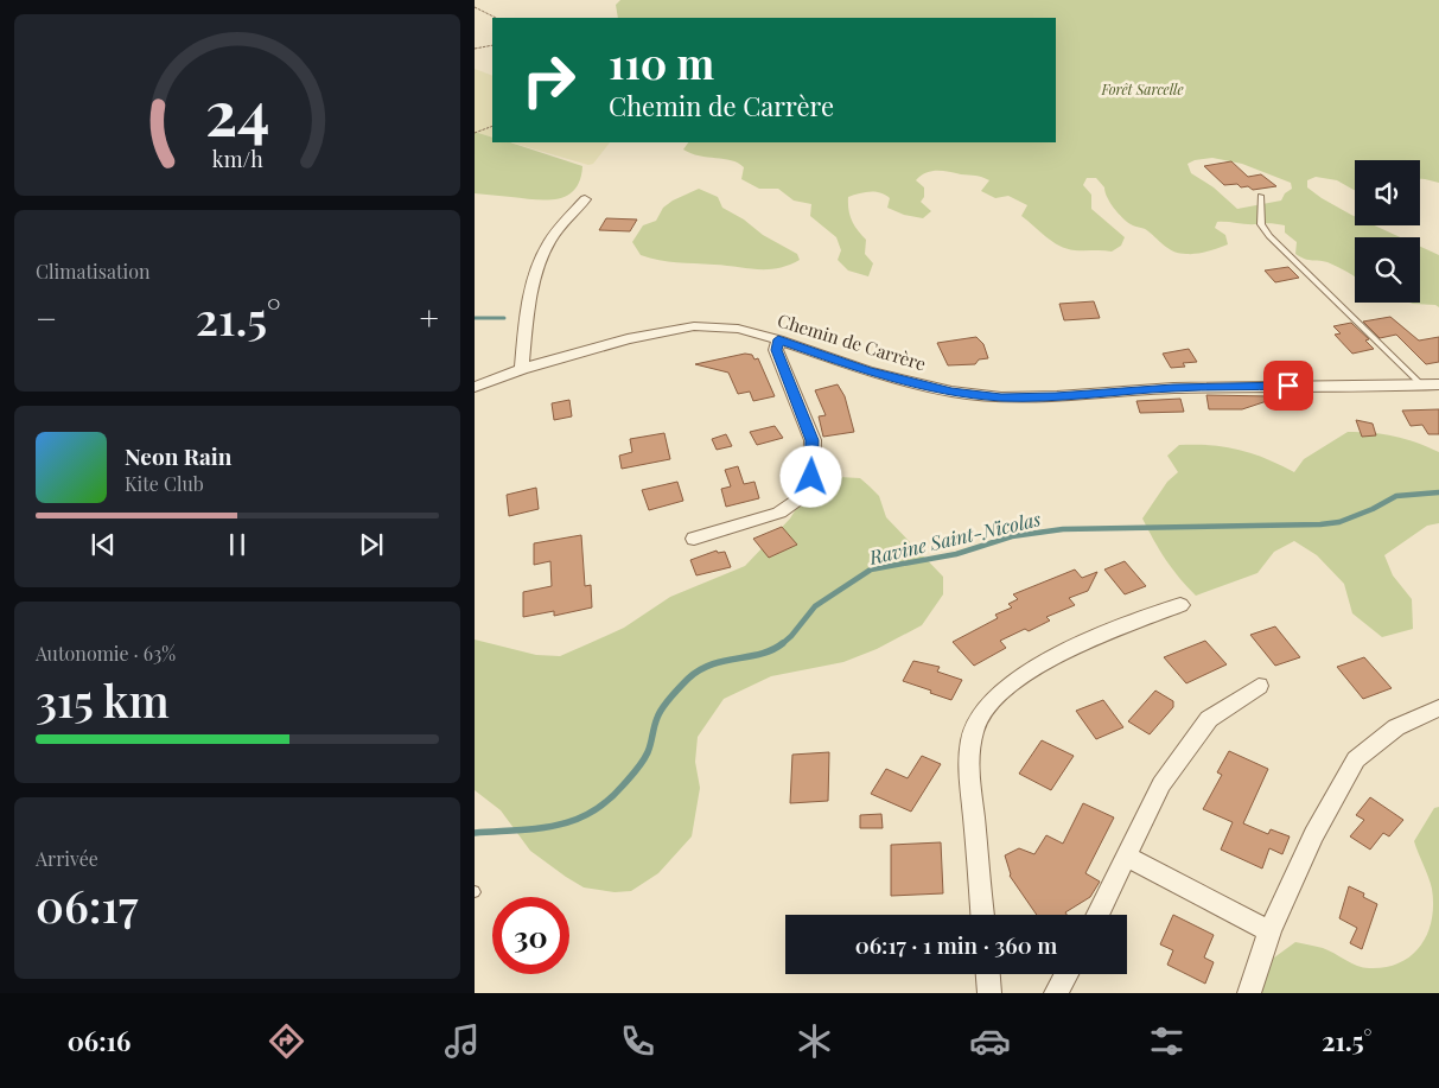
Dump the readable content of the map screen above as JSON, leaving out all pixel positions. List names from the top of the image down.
{
  "streets": {
    "street": ["Chemin de Carrère"]
  },
  "water": ["Ravine Saint-Nicolas"],
  "parks": ["Forêt Sarcelle"],
  "page": {
    "turn": ["110 m", "Chemin de Carrère"],
    "tile": [
      "Climatisation",
      ["Autonomie · 63%", "315 km"],
      ["Arrivée", "06:17"]
    ],
    "heat": ["−", "21.5°", "+"],
    "song": ["Neon Rain", "Kite Club"],
    "limit": "30",
    "trip": "06:17 · 1 min · 360 m",
    "tabs": ["06:16", "21.5°"],
    "gauge": ["24", "km/h"]
  }
}
